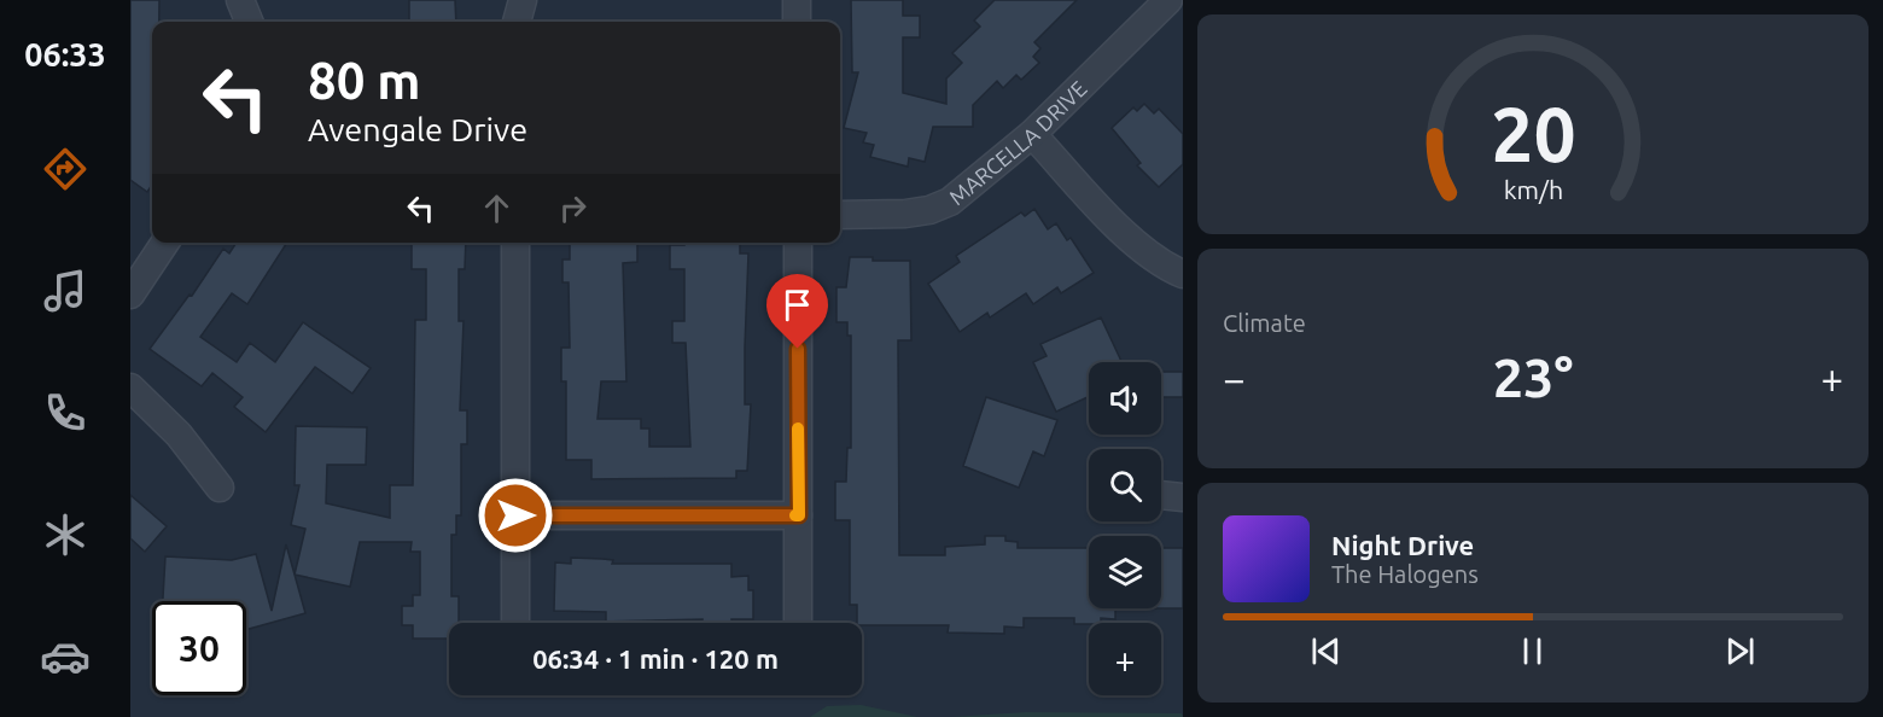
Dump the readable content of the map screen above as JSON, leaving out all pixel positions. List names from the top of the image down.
{
  "streets": {
    "street": ["MARCELLA DRIVE"]
  },
  "page": {
    "tabs": "06:33",
    "turn": ["80 m", "Avengale Drive"],
    "tile": "Climate",
    "heat": ["−", "23°", "+"],
    "map_buttons": "+",
    "song": ["Night Drive", "The Halogens"],
    "limit": "30",
    "trip": "06:34 · 1 min · 120 m",
    "gauge": ["20", "km/h"]
  }
}
